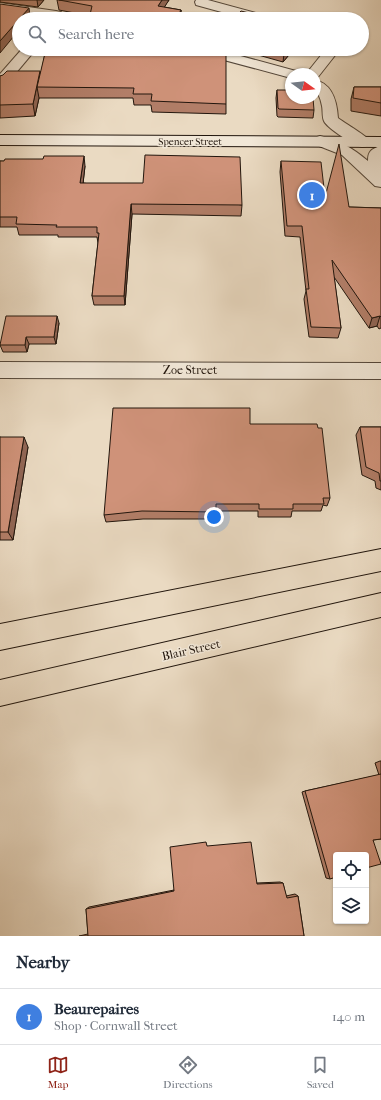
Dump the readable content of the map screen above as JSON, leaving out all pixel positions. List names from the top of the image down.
{
  "streets": {
    "main road": ["Blair Street"],
    "street": ["Spencer Street", "Zoe Street"]
  },
  "north": "right",
  "page": {
    "search": "Search here",
    "pins": "1",
    "heading": "Nearby",
    "list": [
      {
        "mark": "1",
        "name": "Beaurepaires",
        "note": "Shop · Cornwall Street",
        "value": "140 m"
      }
    ],
    "nav": ["Map", "Directions", "Saved"]
  }
}
